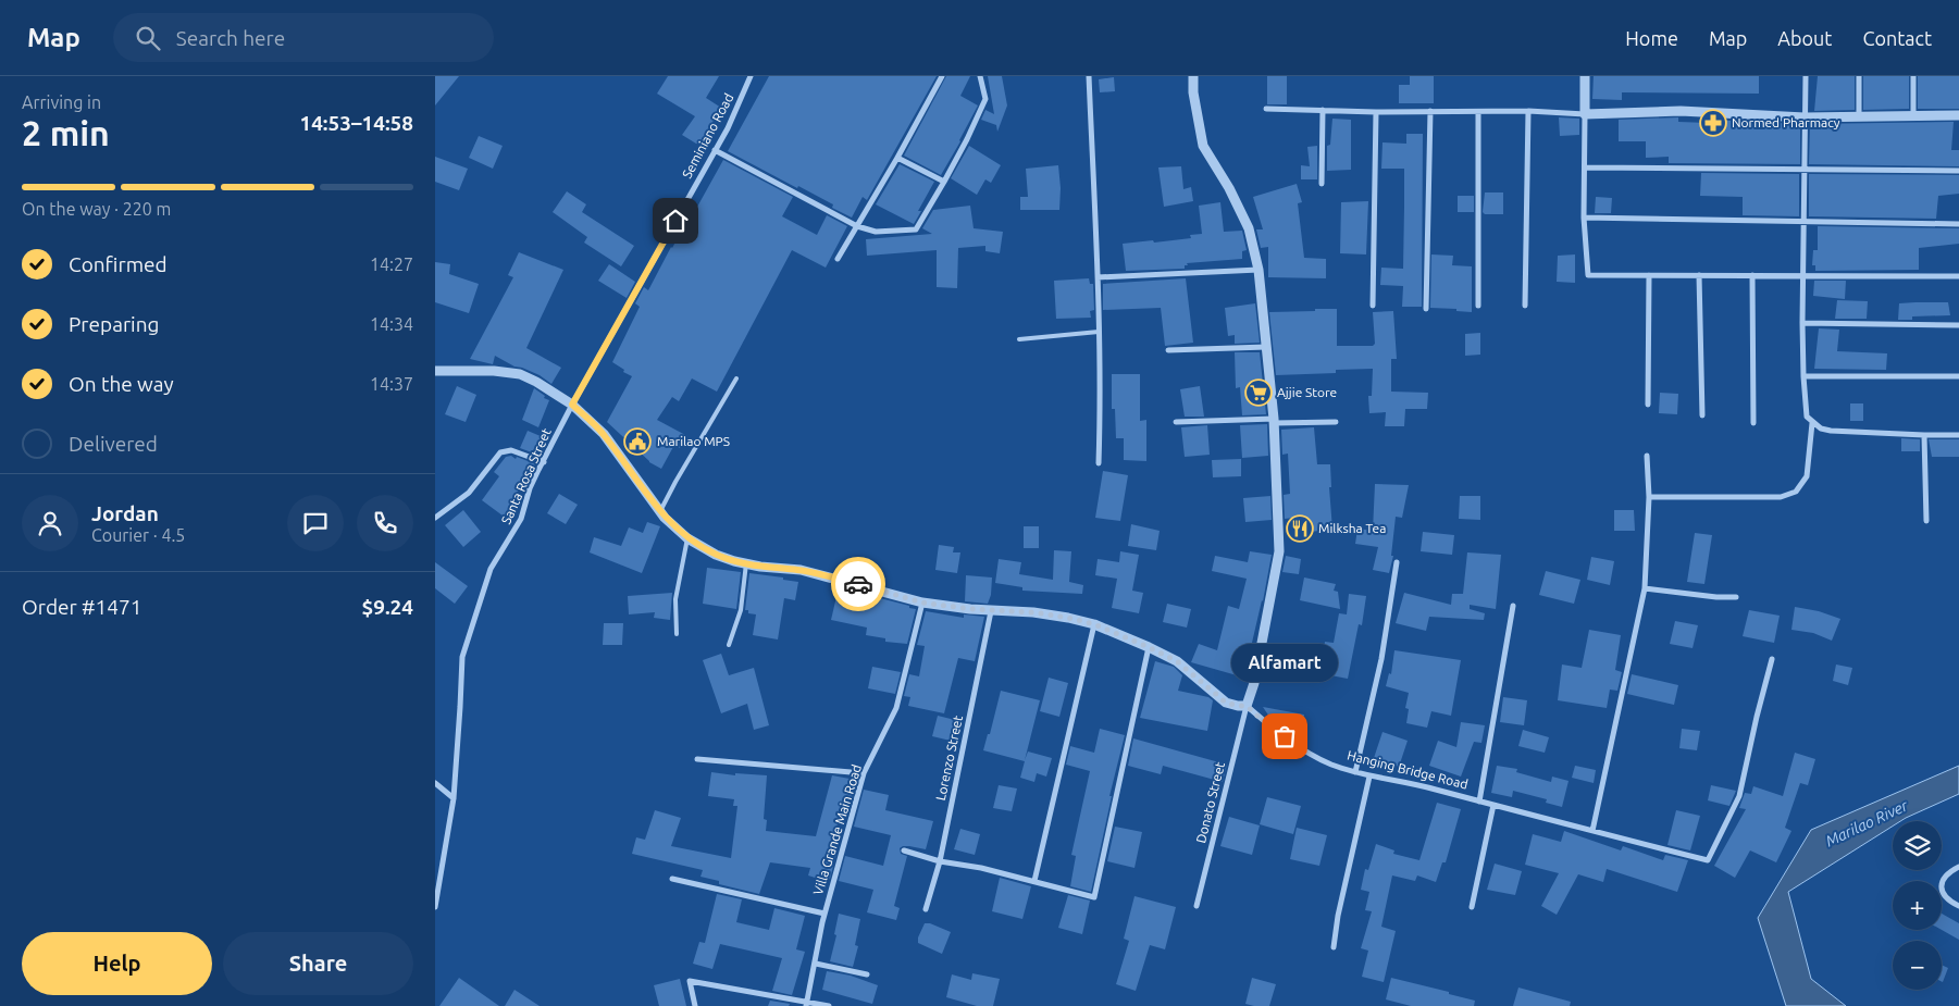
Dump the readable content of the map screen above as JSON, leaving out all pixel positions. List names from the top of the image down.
{
  "streets": {
    "street": [
      "Seminiano Road",
      "Santa Rosa Street",
      "Lorenzo Street",
      "Hanging Bridge Road",
      "Donato Street",
      "Villa Grande Main Road"
    ]
  },
  "crossings": [
    ["Seminiano Road", "Santa Rosa Street"],
    ["Seminiano Road", "Hanging Bridge Road"],
    ["Santa Rosa Street", "Hanging Bridge Road"],
    ["Lorenzo Street", "Hanging Bridge Road"],
    ["Hanging Bridge Road", "Donato Street"],
    ["Hanging Bridge Road", "Villa Grande Main Road"]
  ],
  "water": ["Marilao River"],
  "places": {
    "pharmacy": ["Normed Pharmacy"],
    "supermarket": ["Ajjie Store"],
    "public building": ["Marilao MPS"],
    "restaurant": ["Milksha Tea"],
    "other": ["Alfamart"]
  },
  "page": {
    "header": "Map",
    "search": "Search here",
    "nav": [
      "Home",
      "Map",
      "About",
      "Contact"
    ],
    "heading": ["2 min", "Arriving in", "14:53–14:58"],
    "panel": [
      "Jordan",
      "Courier · 4.5",
      "Order #1471",
      "$9.24"
    ],
    "bar": "On the way · 220 m",
    "list": [
      ["Confirmed", "14:27"],
      ["Preparing", "14:34"],
      ["On the way", "14:37"],
      "Delivered"
    ],
    "bubble": "Alfamart",
    "map_buttons": ["+", "−"],
    "buttons": ["Help", "Share"]
  }
}
